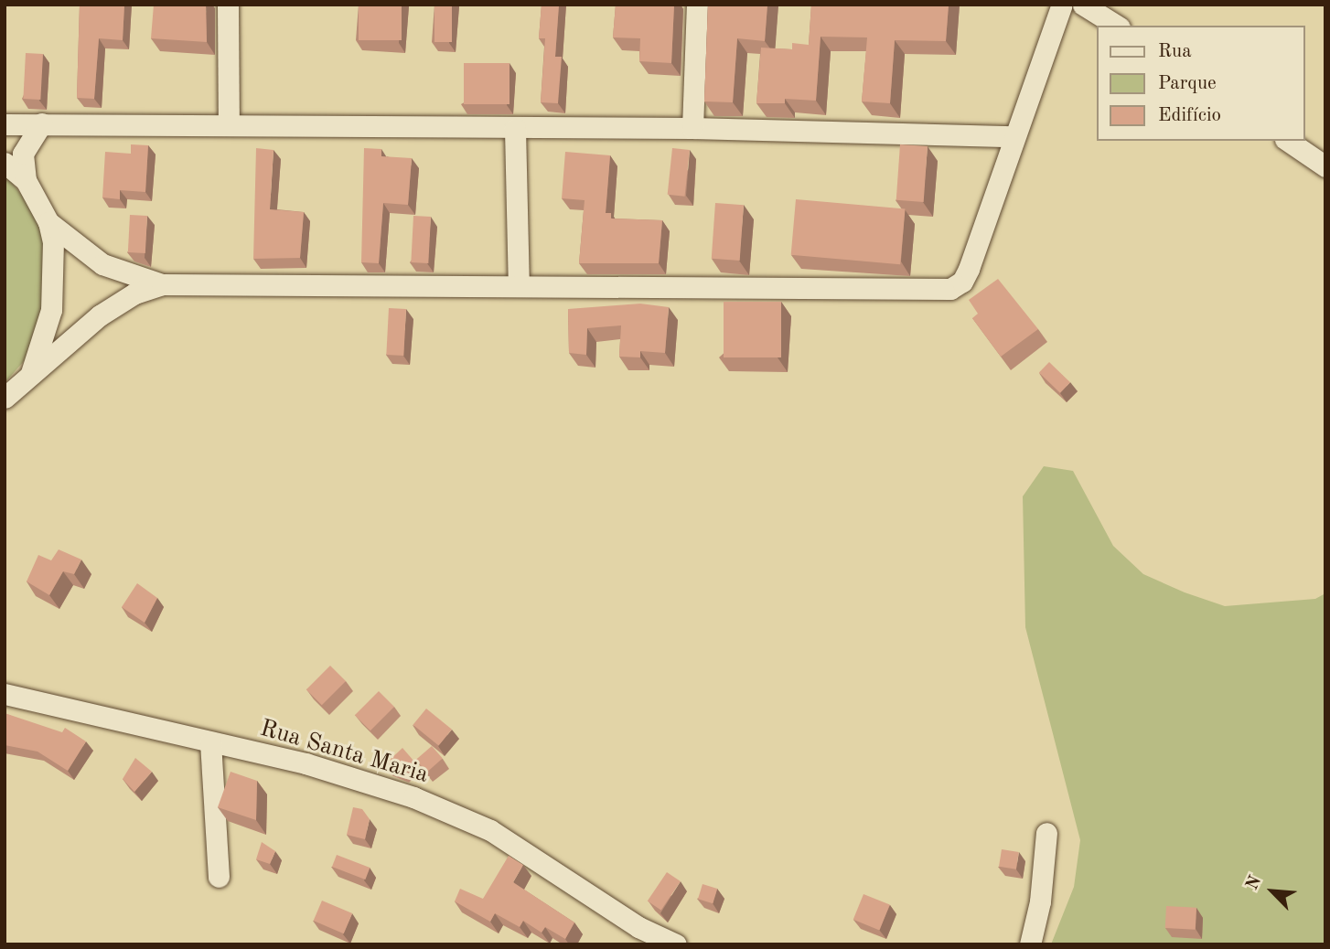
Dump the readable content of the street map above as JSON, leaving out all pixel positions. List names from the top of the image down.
{
  "streets": {
    "street": ["Rua Santa Maria"]
  },
  "legend": ["Rua", "Parque", "Edifício"],
  "north": "top left"
}
